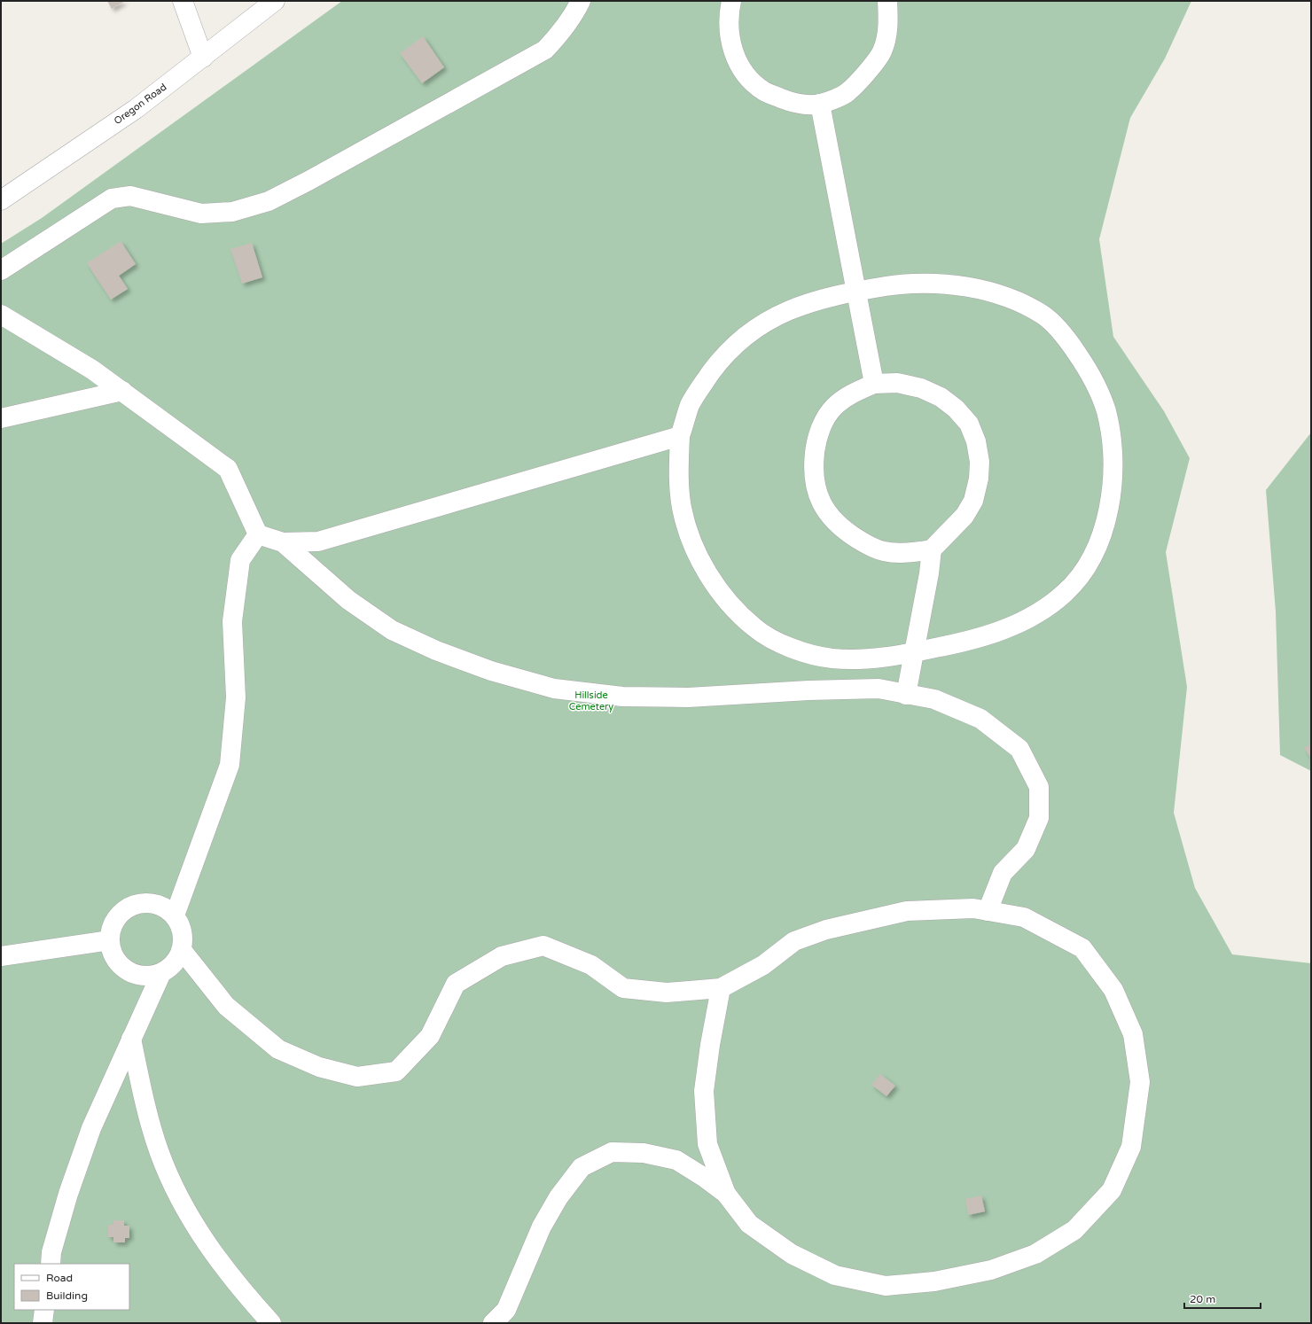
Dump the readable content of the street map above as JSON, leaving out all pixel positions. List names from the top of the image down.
{
  "streets": {
    "street": ["Oregon Road"]
  },
  "parks": ["Hillside Cemetery"],
  "legend": ["Road", "Building"],
  "scale_bar": "20 m"
}
